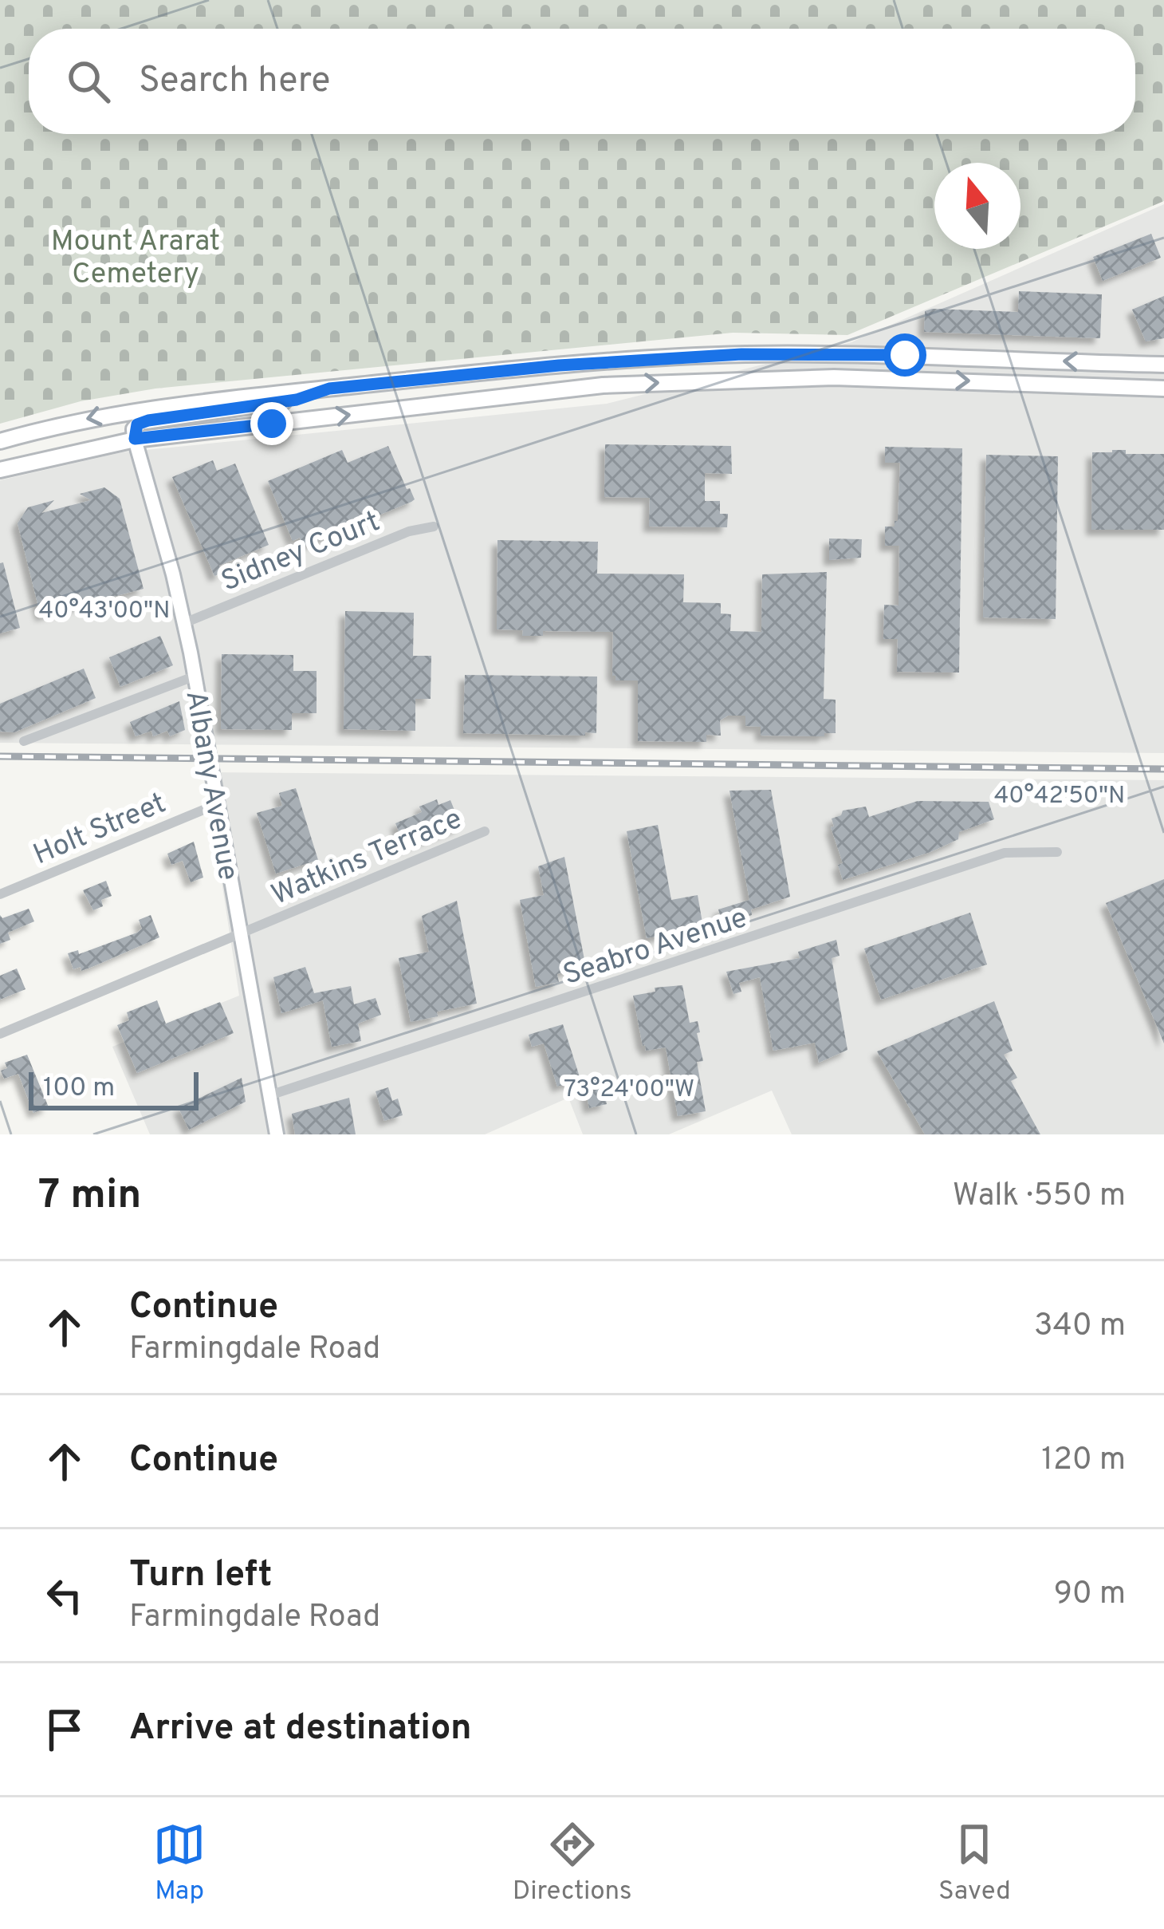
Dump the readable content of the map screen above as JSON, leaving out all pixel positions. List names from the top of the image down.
{
  "streets": {
    "street": [
      "Sidney Court",
      "Albany Avenue",
      "Holt Street",
      "Watkins Terrace",
      "Seabro Avenue"
    ]
  },
  "crossings": [
    ["Sidney Court", "Albany Avenue"],
    ["Albany Avenue", "Holt Street"],
    ["Albany Avenue", "Watkins Terrace"],
    ["Albany Avenue", "Seabro Avenue"]
  ],
  "parks": ["Mount Ararat Cemetery"],
  "scale_bar": "100 m",
  "north": "top",
  "page": {
    "search": "Search here",
    "scale": "100 m",
    "heading": ["7 min", "Walk · 550 m"],
    "list": [
      ["Continue", "Farmingdale Road", "340 m"],
      ["Continue", "120 m"],
      ["Turn left", "Farmingdale Road", "90 m"],
      "Arrive at destination"
    ],
    "nav": ["Map", "Directions", "Saved"]
  },
  "coordinates": ["40°43'00\"N", "40°42'50\"N", "73°24'00\"W"]
}
